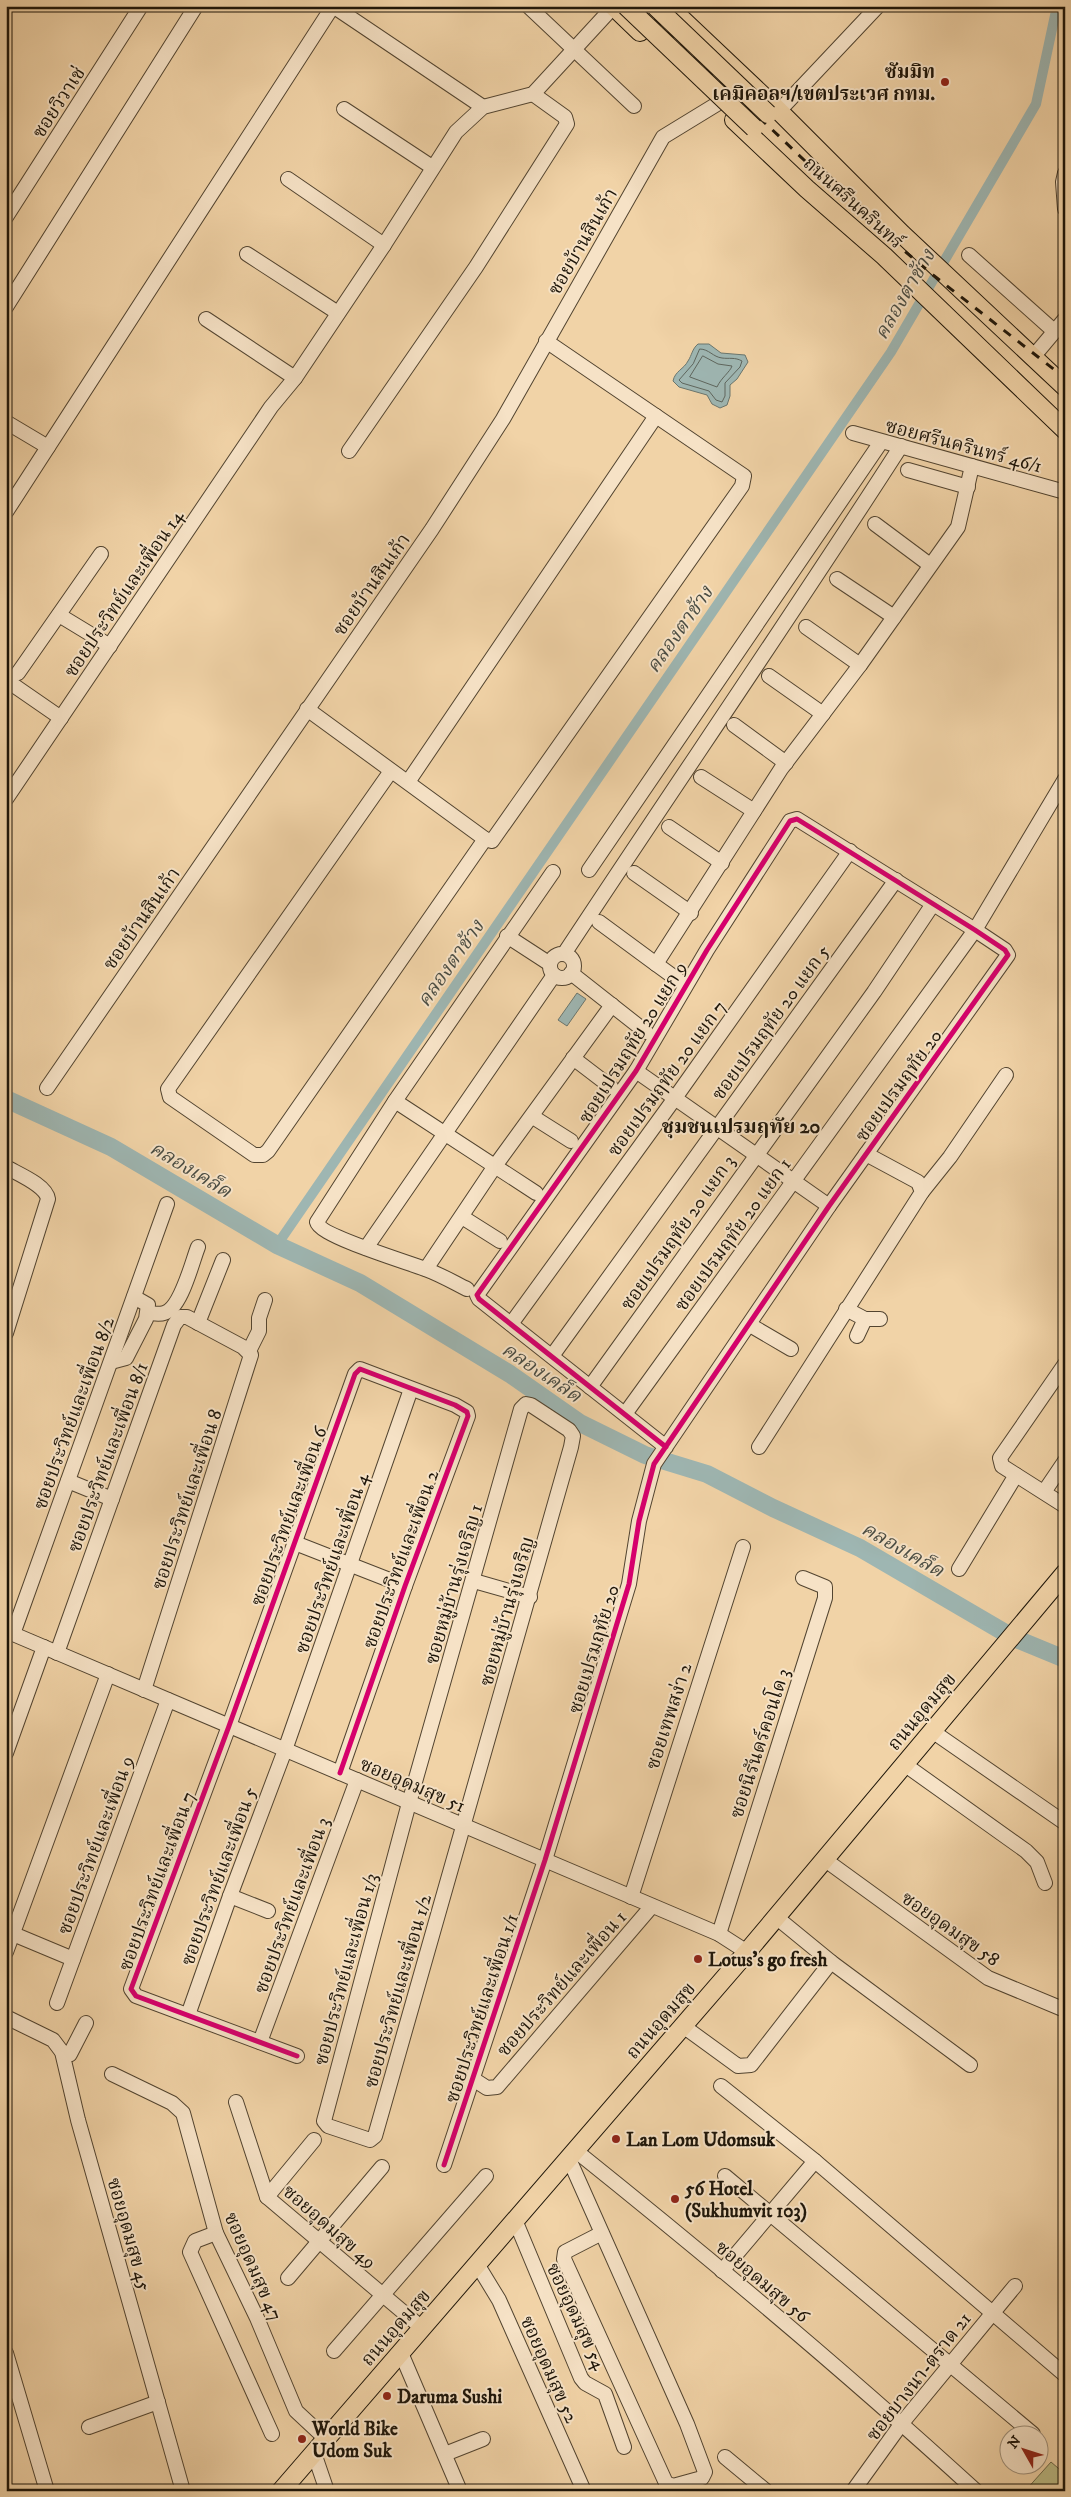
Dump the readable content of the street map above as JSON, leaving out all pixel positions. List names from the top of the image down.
{
  "streets": {
    "main road": ["ถนนศรีนครินทร์", "ถนนอุดมสุข"],
    "street": [
      "ซอยวิวาเช่",
      "ซอยบ้านสินเก้า",
      "ซอยศรีนครินทร์ 46/1",
      "ซอยประวิทย์และเพื่อน 14",
      "ซอยเปรมฤทัย 20 แยก 5",
      "ซอยเปรมฤทัย 20 แยก 9",
      "ซอยเปรมฤทัย 20 แยก 7",
      "ซอยเปรมฤทัย 20",
      "ซอยเปรมฤทัย 20 แยก 3",
      "ซอยเปรมฤทัย 20 แยก 1",
      "ซอยประวิทย์และเพื่อน 8/2",
      "ซอยประวิทย์และเพื่อน 8/1",
      "ซอยประวิทย์และเพื่อน 8",
      "ซอยประวิทย์และเพื่อน 6",
      "ซอยประวิทย์และเพื่อน 2",
      "ซอยประวิทย์และเพื่อน 4",
      "ซอยหมู่บ้านรุ่งเจริญ 1",
      "ซอยหมู่บ้านรุ่งเจริญ",
      "ซอยเทพสง่า 2",
      "ซอยนิรันดร์คอนโด 3",
      "ซอยอุดมสุข 51",
      "ซอยประวิทย์และเพื่อน 9",
      "ซอยประวิทย์และเพื่อน 5",
      "ซอยประวิทย์และเพื่อน 7",
      "ซอยประวิทย์และเพื่อน 3",
      "ซอยอุดมสุข 58",
      "ซอยประวิทย์และเพื่อน 1/3",
      "ซอยประวิทย์และเพื่อน 1",
      "ซอยประวิทย์และเพื่อน 1/2",
      "ซอยประวิทย์และเพื่อน 1/1",
      "ซอยอุดมสุข 49",
      "ซอยอุดมสุข 45",
      "ซอยอุดมสุข 47",
      "ซอยอุดมสุข 56",
      "ซอยอุดมสุข 54",
      "ซอยอุดมสุข 52",
      "ซอยบางนา-ตราด 21"
    ]
  },
  "crossings": [
    ["ถนนศรีนครินทร์", "ซอยบ้านสินเก้า"],
    ["ซอยเปรมฤทัย 20 แยก 5", "ซอยเปรมฤทัย 20"],
    ["ซอยเปรมฤทัย 20 แยก 9", "ซอยเปรมฤทัย 20 แยก 7"],
    ["ซอยเปรมฤทัย 20 แยก 9", "ซอยเปรมฤทัย 20"],
    ["ซอยเปรมฤทัย 20 แยก 7", "ซอยเปรมฤทัย 20"],
    ["ซอยเปรมฤทัย 20", "ซอยเปรมฤทัย 20 แยก 3"],
    ["ซอยเปรมฤทัย 20", "ซอยเปรมฤทัย 20 แยก 1"],
    ["ซอยเปรมฤทัย 20", "ซอยอุดมสุข 51"],
    ["ซอยเปรมฤทัย 20", "ซอยประวิทย์และเพื่อน 1/1"],
    ["ซอยประวิทย์และเพื่อน 8/2", "ซอยอุดมสุข 51"],
    ["ซอยประวิทย์และเพื่อน 8/1", "ซอยประวิทย์และเพื่อน 8"],
    ["ซอยประวิทย์และเพื่อน 8/1", "ซอยอุดมสุข 51"],
    ["ซอยประวิทย์และเพื่อน 8", "ซอยอุดมสุข 51"],
    ["ซอยประวิทย์และเพื่อน 6", "ซอยประวิทย์และเพื่อน 2"],
    ["ซอยประวิทย์และเพื่อน 6", "ซอยประวิทย์และเพื่อน 4"],
    ["ซอยประวิทย์และเพื่อน 6", "ซอยอุดมสุข 51"],
    ["ซอยประวิทย์และเพื่อน 6", "ซอยประวิทย์และเพื่อน 7"],
    ["ซอยประวิทย์และเพื่อน 2", "ซอยประวิทย์และเพื่อน 4"],
    ["ซอยประวิทย์และเพื่อน 2", "ซอยอุดมสุข 51"],
    ["ซอยประวิทย์และเพื่อน 4", "ซอยอุดมสุข 51"],
    ["ซอยประวิทย์และเพื่อน 4", "ซอยประวิทย์และเพื่อน 5"],
    ["ซอยหมู่บ้านรุ่งเจริญ 1", "ซอยหมู่บ้านรุ่งเจริญ"],
    ["ซอยหมู่บ้านรุ่งเจริญ 1", "ซอยอุดมสุข 51"],
    ["ซอยหมู่บ้านรุ่งเจริญ 1", "ซอยประวิทย์และเพื่อน 1/3"],
    ["ซอยหมู่บ้านรุ่งเจริญ", "ซอยอุดมสุข 51"],
    ["ซอยหมู่บ้านรุ่งเจริญ", "ซอยประวิทย์และเพื่อน 1/2"],
    ["ถนนอุดมสุข", "ซอยอุดมสุข 51"],
    ["ถนนอุดมสุข", "ซอยอุดมสุข 58"],
    ["ถนนอุดมสุข", "ซอยอุดมสุข 49"],
    ["ถนนอุดมสุข", "ซอยอุดมสุข 47"],
    ["ถนนอุดมสุข", "ซอยอุดมสุข 56"],
    ["ถนนอุดมสุข", "ซอยอุดมสุข 54"],
    ["ถนนอุดมสุข", "ซอยอุดมสุข 52"],
    ["ซอยเทพสง่า 2", "ซอยอุดมสุข 51"],
    ["ซอยนิรันดร์คอนโด 3", "ซอยอุดมสุข 51"],
    ["ซอยอุดมสุข 51", "ซอยประวิทย์และเพื่อน 9"],
    ["ซอยอุดมสุข 51", "ซอยประวิทย์และเพื่อน 5"],
    ["ซอยอุดมสุข 51", "ซอยประวิทย์และเพื่อน 7"],
    ["ซอยอุดมสุข 51", "ซอยประวิทย์และเพื่อน 3"],
    ["ซอยอุดมสุข 51", "ซอยประวิทย์และเพื่อน 1/3"],
    ["ซอยอุดมสุข 51", "ซอยประวิทย์และเพื่อน 1"],
    ["ซอยอุดมสุข 51", "ซอยประวิทย์และเพื่อน 1/2"],
    ["ซอยอุดมสุข 51", "ซอยประวิทย์และเพื่อน 1/1"],
    ["ซอยประวิทย์และเพื่อน 5", "ซอยประวิทย์และเพื่อน 7"],
    ["ซอยประวิทย์และเพื่อน 7", "ซอยประวิทย์และเพื่อน 3"],
    ["ซอยประวิทย์และเพื่อน 1/3", "ซอยประวิทย์และเพื่อน 1/2"],
    ["ซอยประวิทย์และเพื่อน 1", "ซอยประวิทย์และเพื่อน 1/1"],
    ["ซอยอุดมสุข 56", "ซอยบางนา-ตราด 21"]
  ],
  "districts": ["ชุมชนเปรมฤทัย 20"],
  "water": ["คลองตาช้าง", "คลองเคล็ด"],
  "places": [
    "ซัมมิท เคมิคอลฯ/เขตประเวศ กทม.",
    "Lotus's go fresh",
    "Lan Lom Udomsuk",
    "56 Hotel (Sukhumvit 103)",
    "Daruma Sushi",
    "World Bike Udom Suk"
  ],
  "north": "top left"
}
